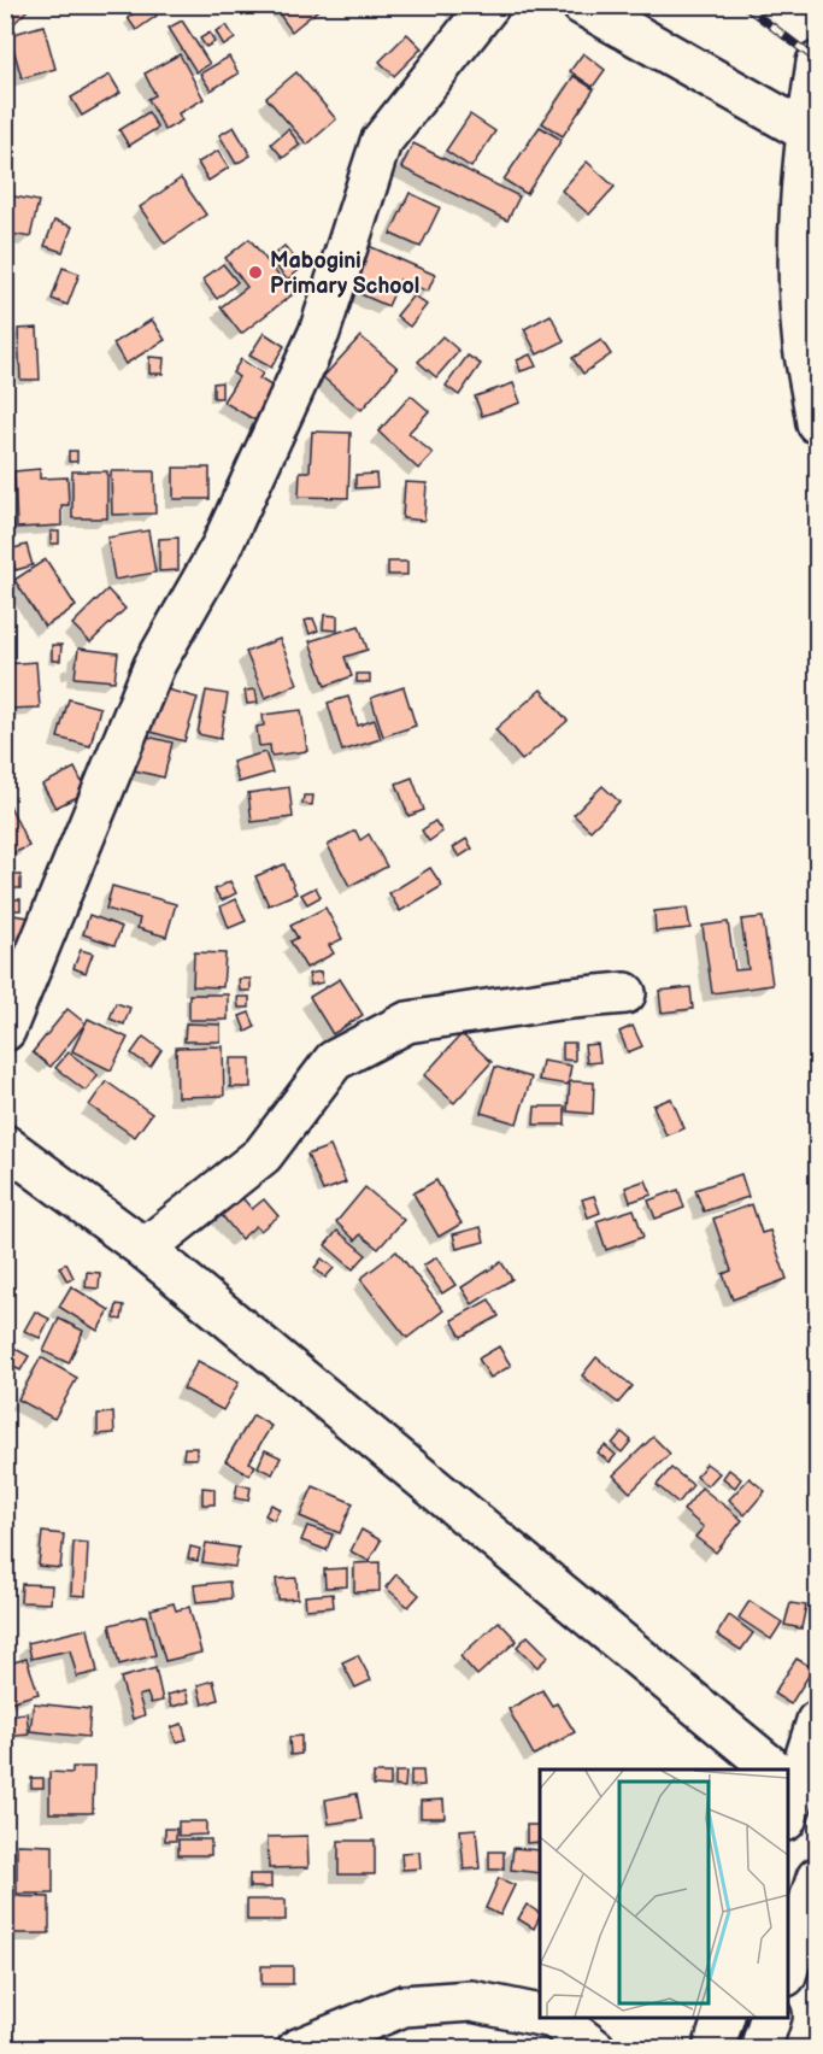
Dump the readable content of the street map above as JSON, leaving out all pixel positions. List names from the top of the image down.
{
  "places": ["Mabogini Primary School"]
}
